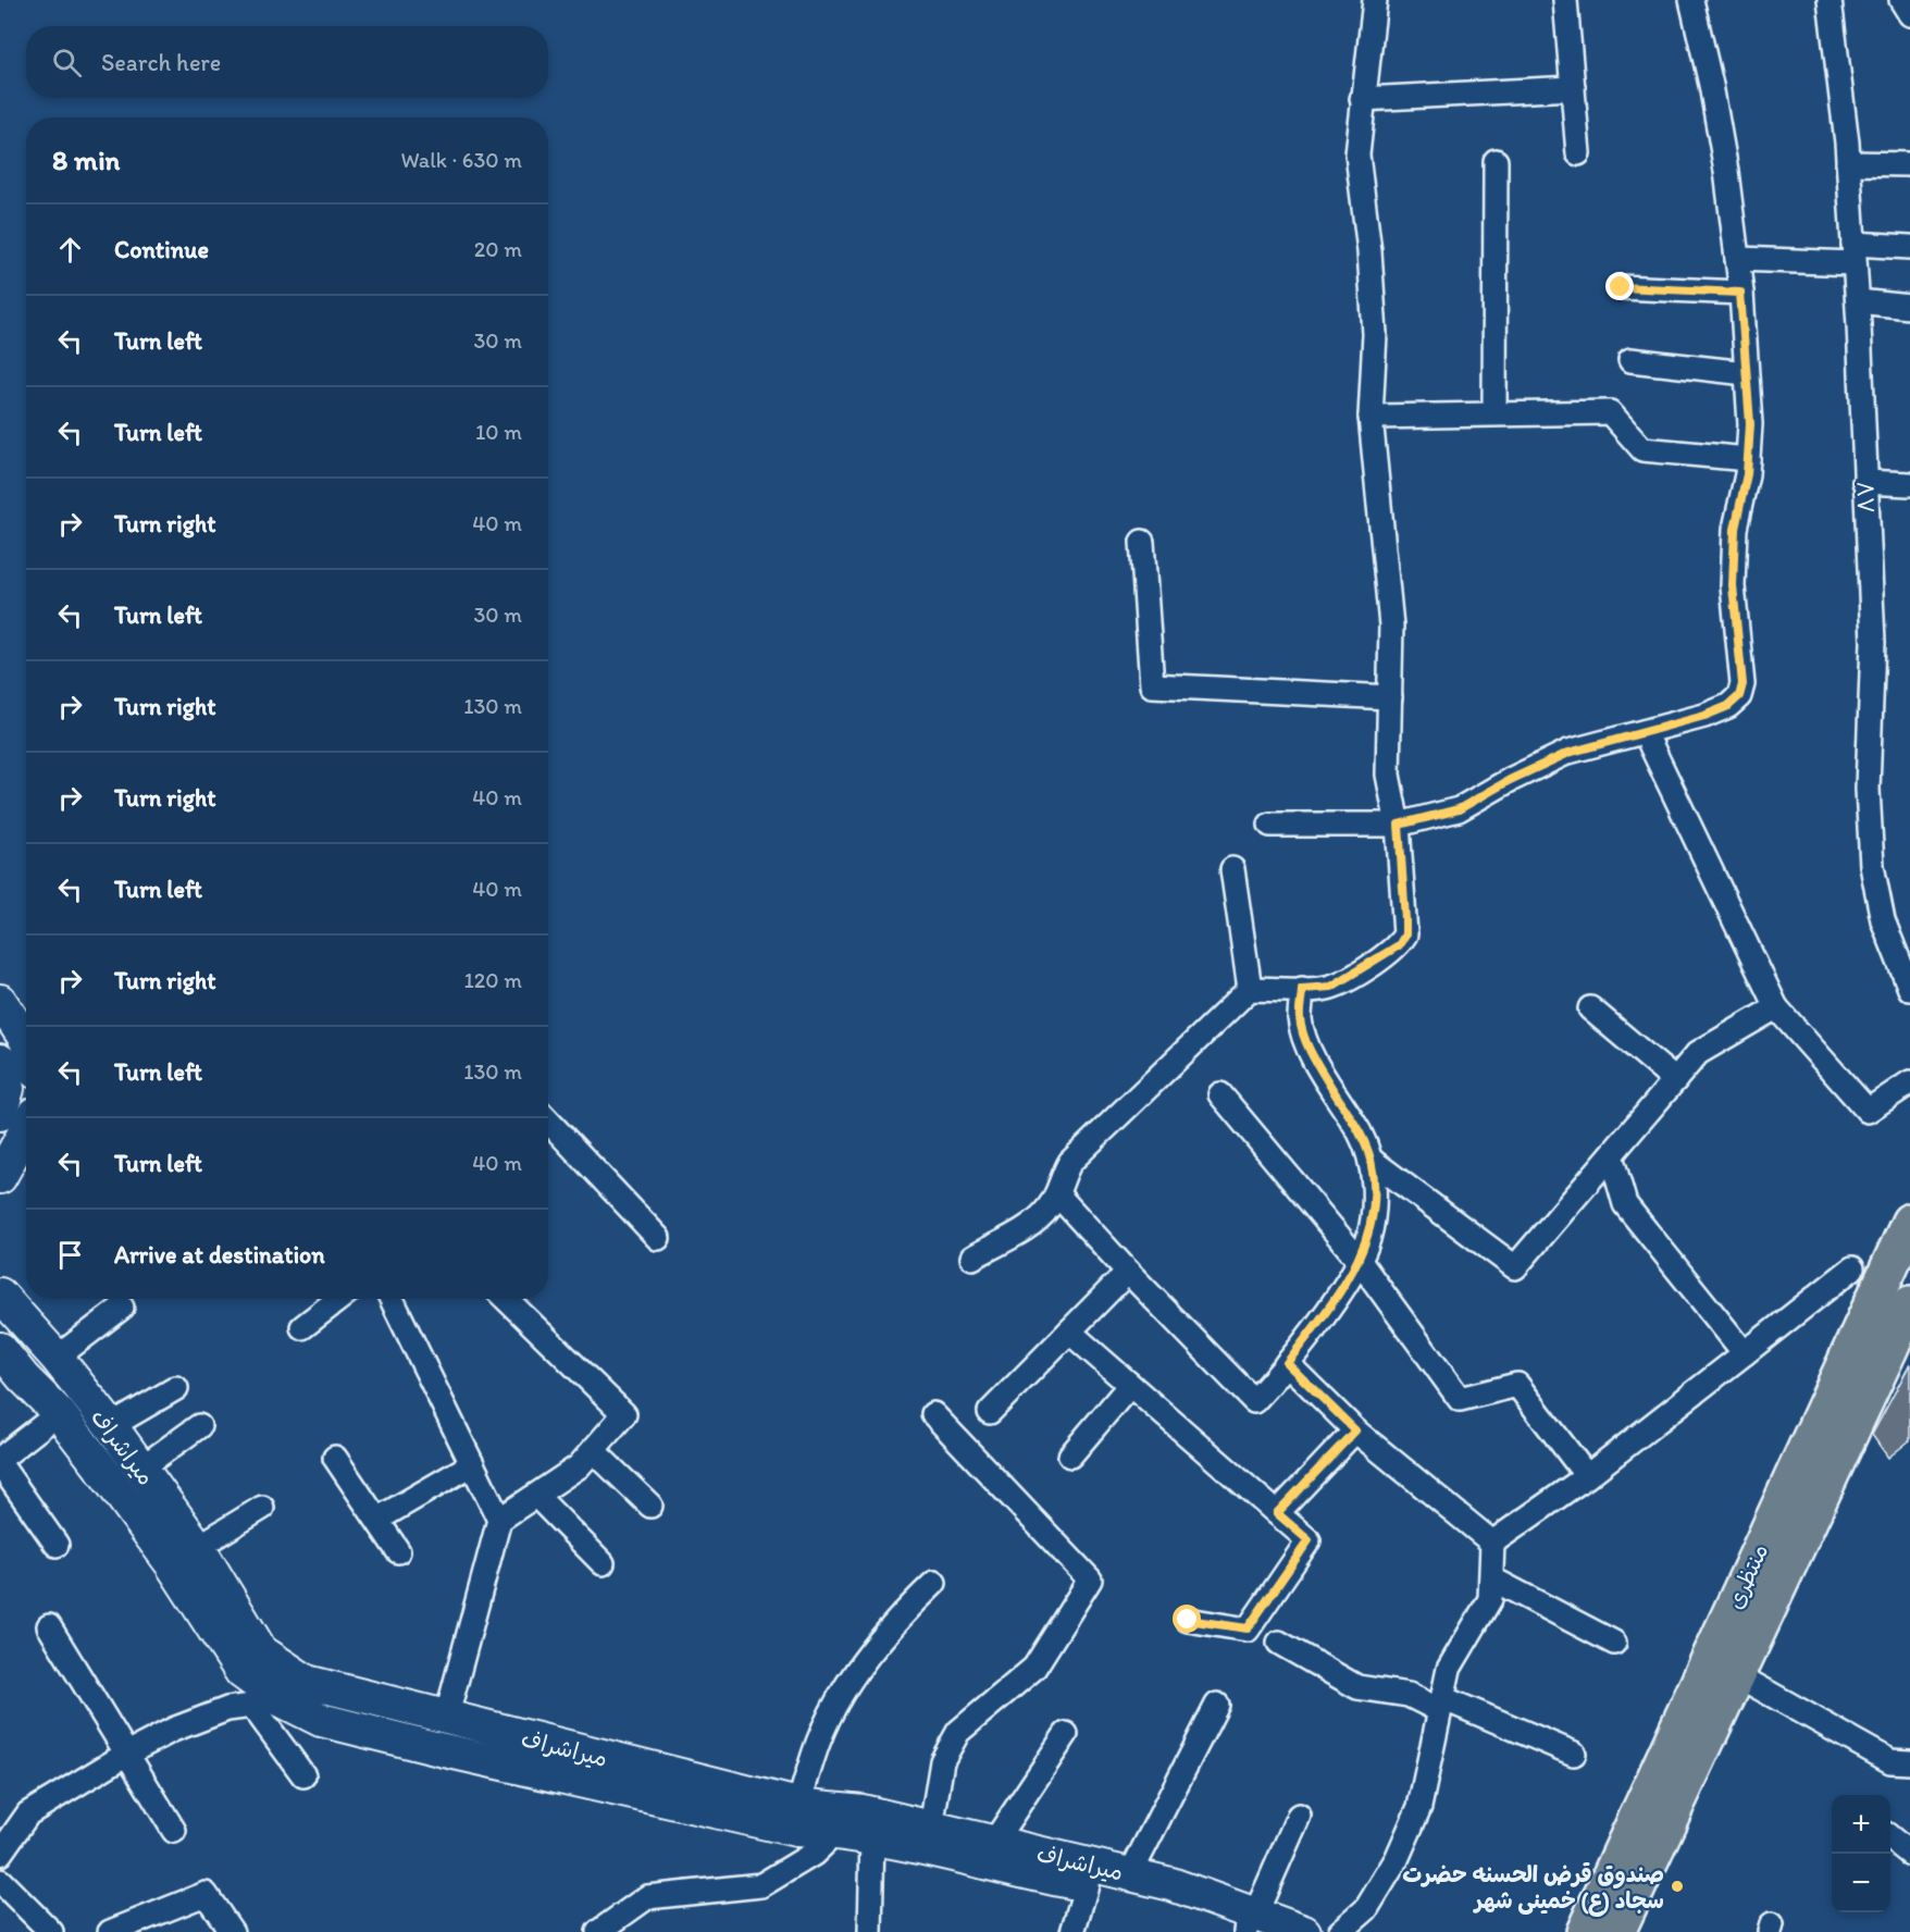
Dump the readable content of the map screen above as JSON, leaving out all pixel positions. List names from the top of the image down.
{
  "streets": {
    "main road": ["منتظری"],
    "street": ["۸۷", "میراشراف"]
  },
  "places": ["صندوق قرض الحسنه حضرت سجاد (ع) خمینی شهر"],
  "page": {
    "search": "Search here",
    "heading": ["8 min", "Walk · 630 m"],
    "list": [
      ["Continue", "20 m"],
      ["Turn left", "30 m"],
      ["Turn left", "10 m"],
      ["Turn right", "40 m"],
      ["Turn left", "30 m"],
      ["Turn right", "130 m"],
      ["Turn right", "40 m"],
      ["Turn left", "40 m"],
      ["Turn right", "120 m"],
      ["Turn left", "130 m"],
      ["Turn left", "40 m"],
      "Arrive at destination"
    ],
    "map_buttons": ["+", "−"]
  }
}
